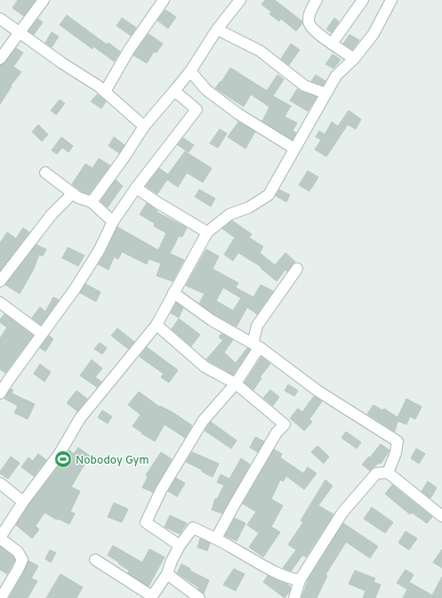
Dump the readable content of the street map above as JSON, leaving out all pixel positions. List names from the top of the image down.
{
  "places": {
    "sports": ["Nobodoy Gym"]
  }
}
